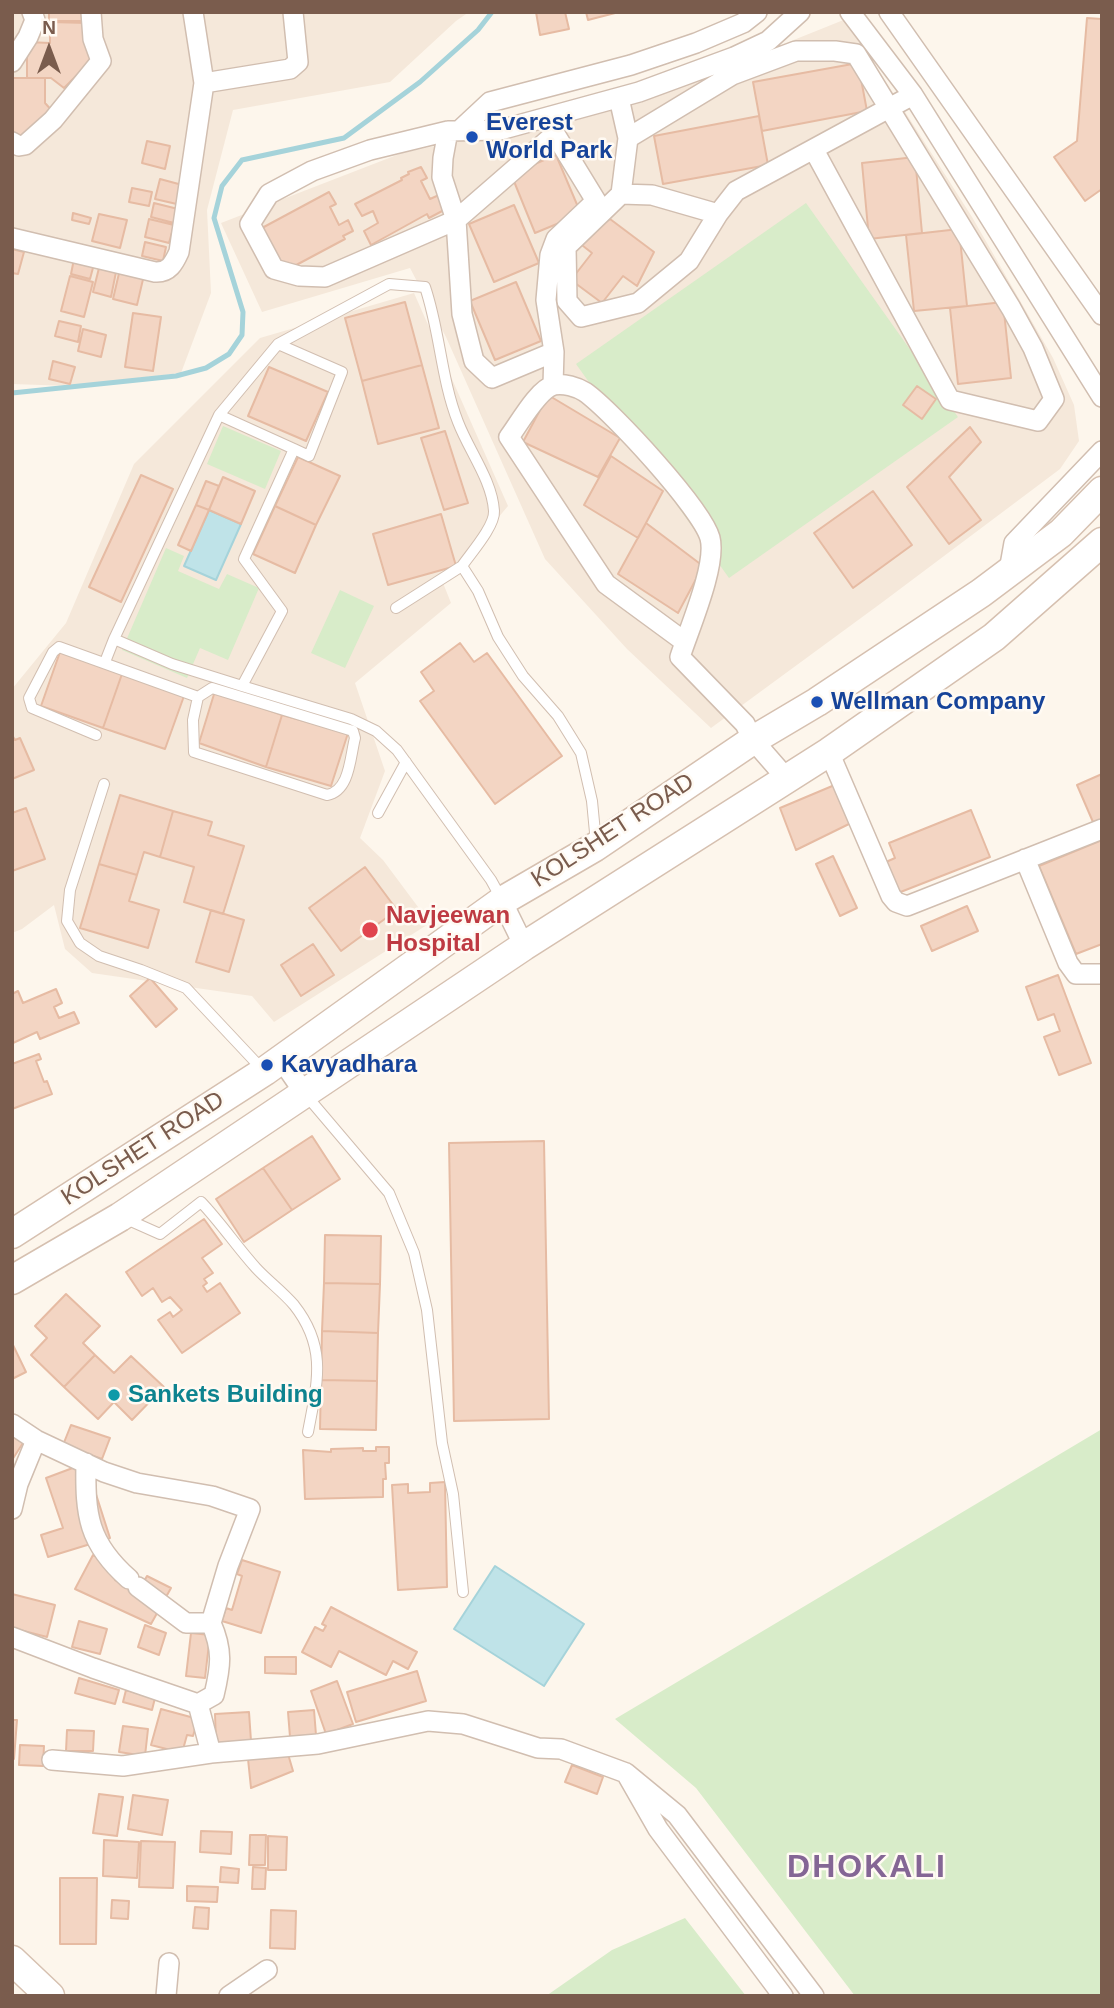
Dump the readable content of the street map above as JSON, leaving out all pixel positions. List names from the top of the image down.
{
  "streets": {
    "street": ["KOLSHET ROAD"]
  },
  "districts": ["DHOKALI"],
  "places": [
    "Everest World Park",
    "Wellman Company",
    "Navjeewan Hospital",
    "Kavyadhara",
    "Sankets Building"
  ],
  "north": "top"
}
